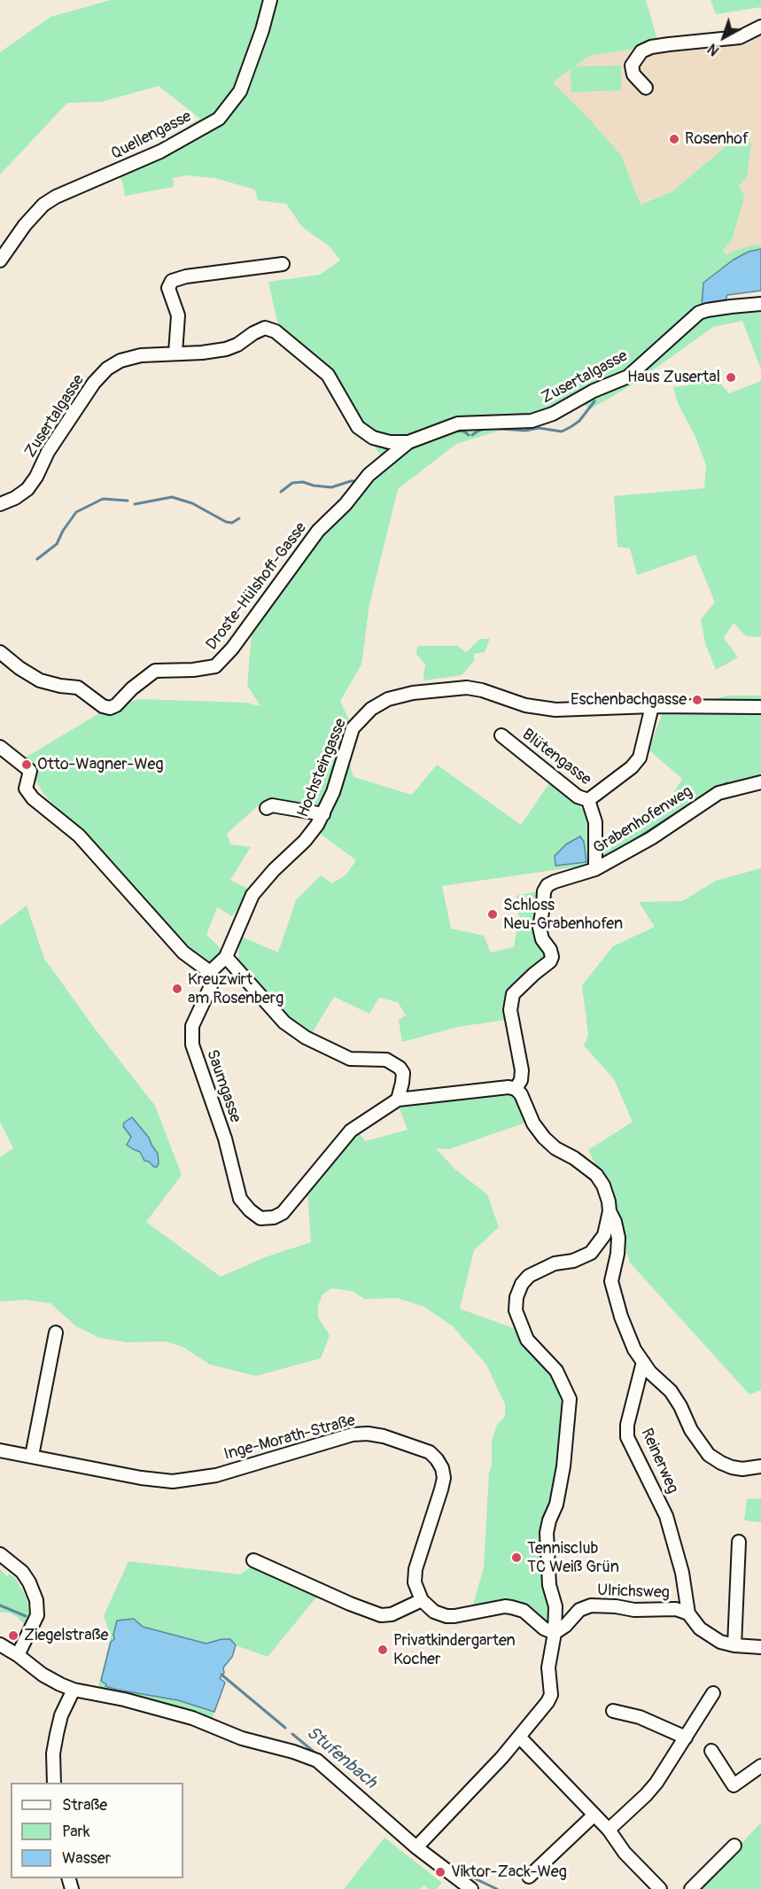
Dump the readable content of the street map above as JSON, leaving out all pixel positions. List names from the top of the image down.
{
  "streets": {
    "street": [
      "Quellengasse",
      "Zusertalgasse",
      "Droste-Hülshoff-Gasse",
      "Blütengasse",
      "Hochsteingasse",
      "Grabenhofenweg",
      "Saumgasse",
      "Inge-Morath-Straße",
      "Reinerweg",
      "Ulrichsweg"
    ]
  },
  "crossings": [
    ["Zusertalgasse", "Droste-Hülshoff-Gasse"],
    ["Blütengasse", "Grabenhofenweg"],
    ["Hochsteingasse", "Saumgasse"],
    ["Grabenhofenweg", "Saumgasse"],
    ["Reinerweg", "Ulrichsweg"]
  ],
  "water": ["Stufenbach"],
  "places": [
    "Rosenhof",
    "Haus Zusertal",
    "Eschenbachgasse",
    "Otto-Wagner-Weg",
    "Schloss Neu-Grabenhofen",
    "Kreuzwirt am Rosenberg",
    "Tennisclub TC Weiß Grün",
    "Ziegelstraße",
    "Privatkindergarten Kocher",
    "Viktor-Zack-Weg"
  ],
  "legend": ["Straße", "Park", "Wasser"],
  "north": "bottom left"
}
